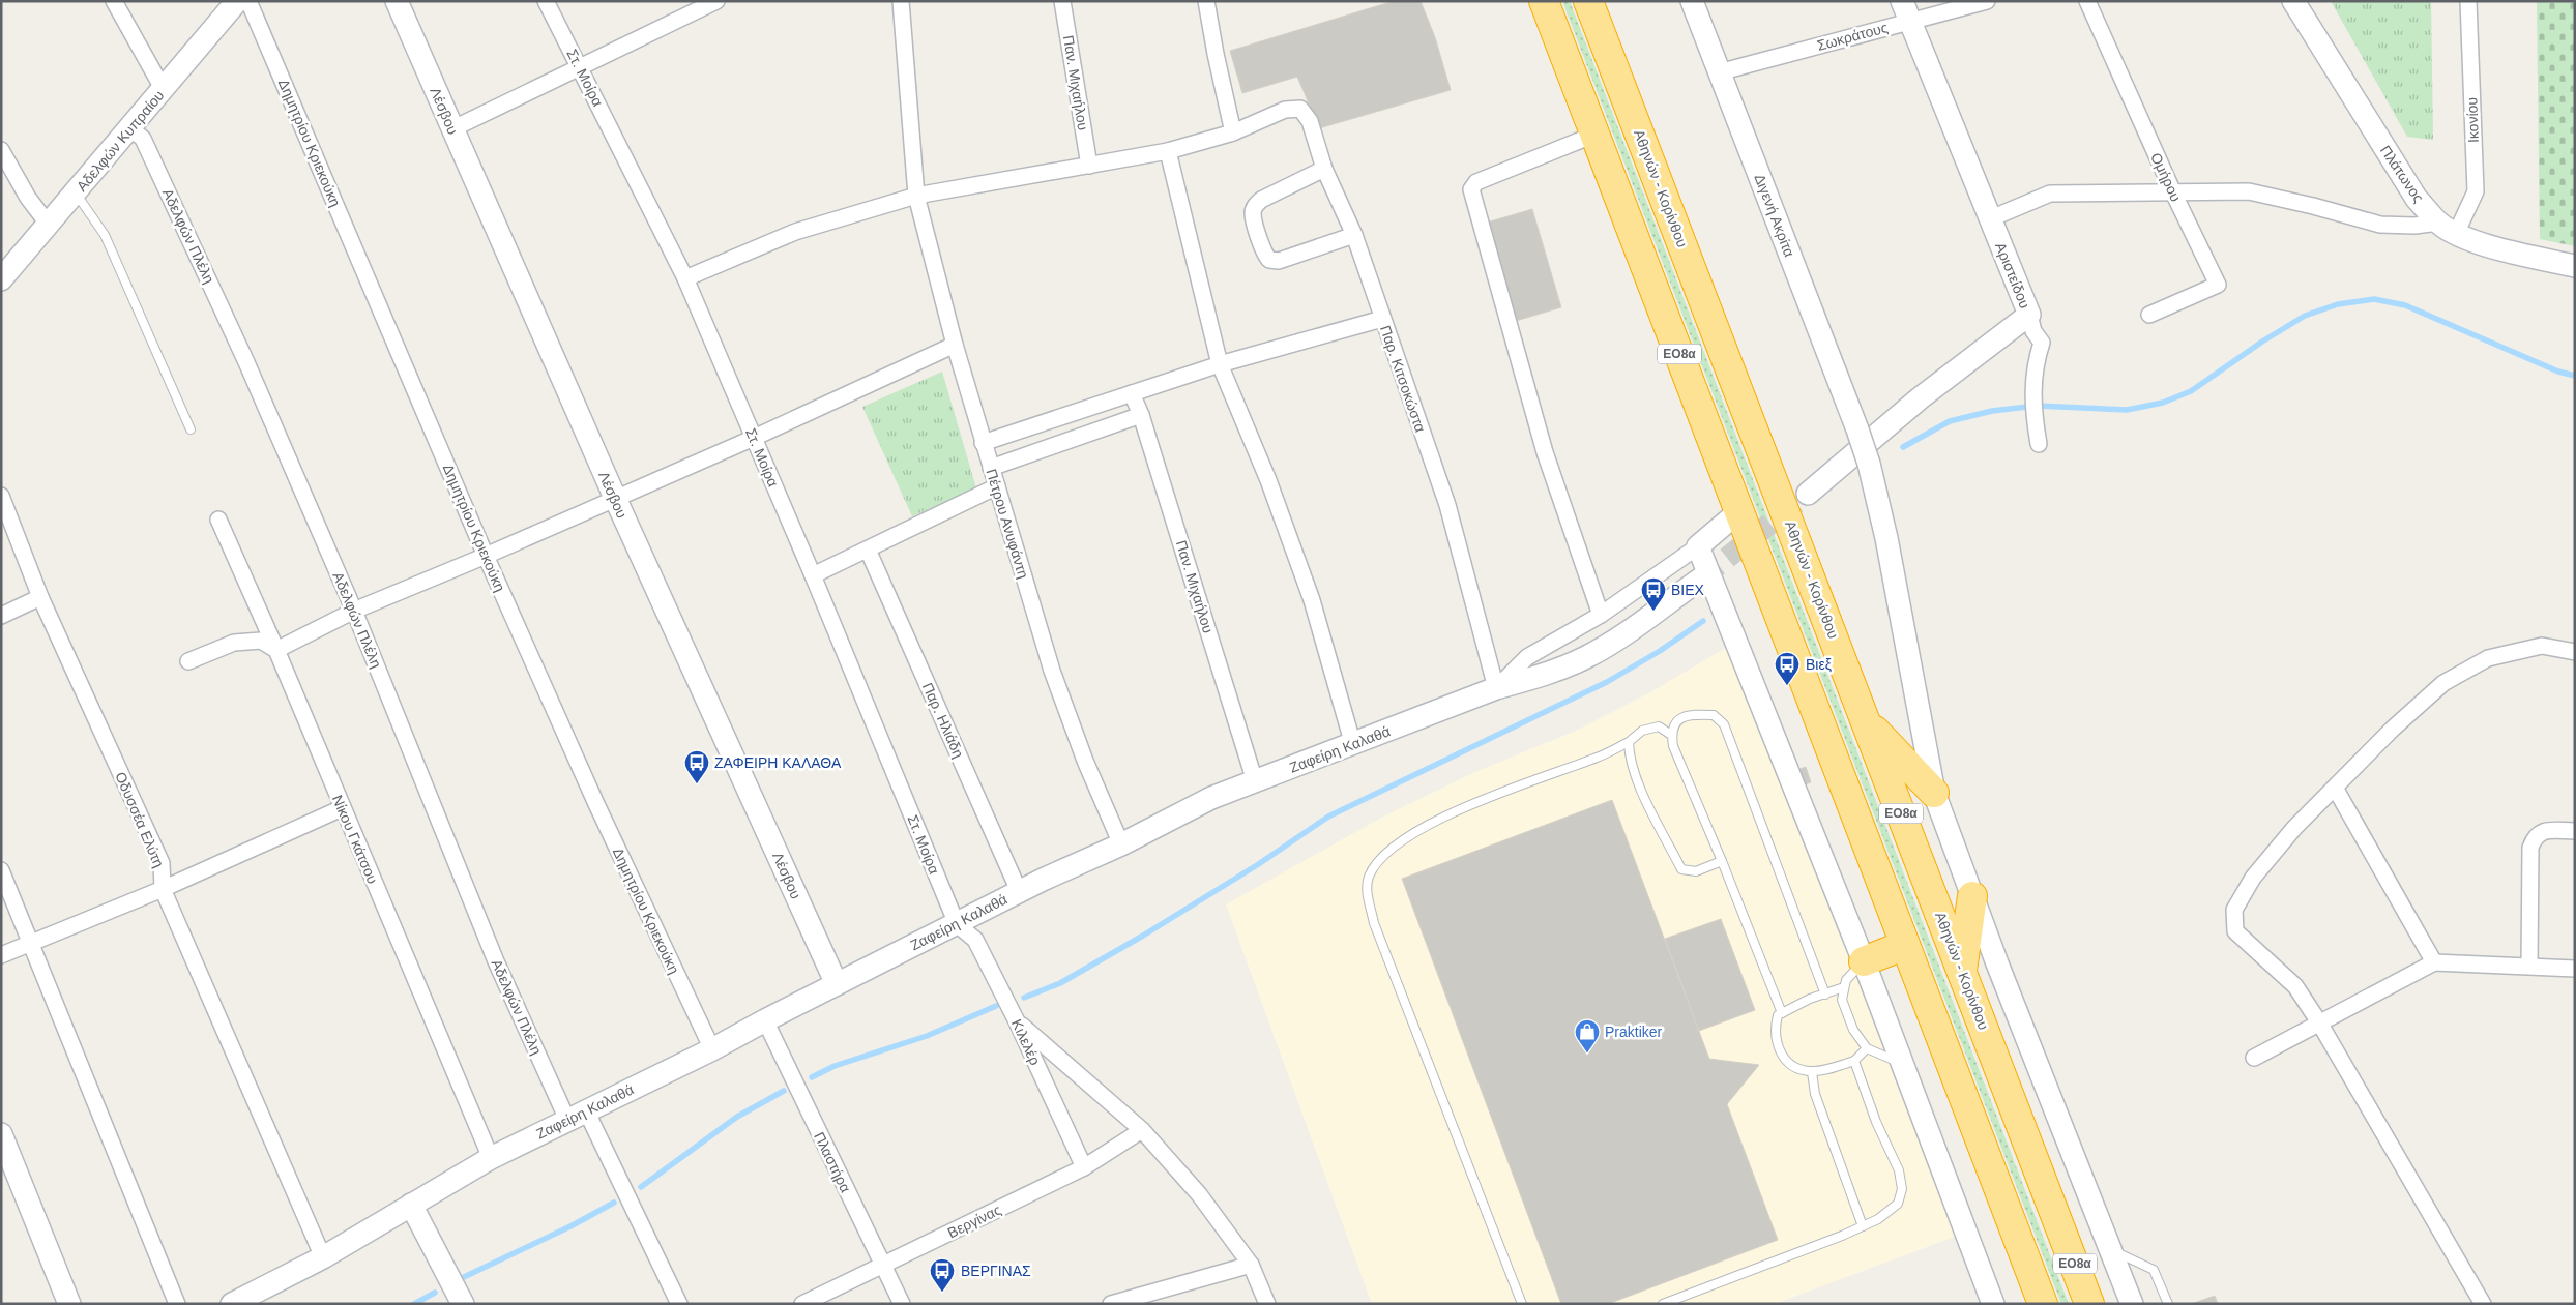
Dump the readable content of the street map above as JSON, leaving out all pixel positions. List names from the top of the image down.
{
  "streets": {
    "highway": ["Αθηνών - Κορίνθου", "ΕΟ8α"],
    "street": [
      "Σωκράτους",
      "Στ. Μοίρα",
      "Παν. Μιχαήλου",
      "Λέσβου",
      "Ικονίου",
      "Αδελφών Κυπραίου",
      "Δημητρίου Κριεκούκη",
      "Πλάτωνος",
      "Ομήρου",
      "Διγενή Ακρίτα",
      "Αδελφών Πλέλη",
      "Αριστείδου",
      "Παρ. Κιτσοκώστα",
      "Πέτρου Ανυφάντη",
      "Παρ. Ηλιάδη",
      "Ζαφείρη Καλαθά",
      "Οδυσσέα Ελύτη",
      "Νίκου Γκάτσου",
      "Κιλελέρ",
      "Πλαστήρα",
      "Βεργίνας"
    ]
  },
  "crossings": [
    ["Σωκράτους", "Διγενή Ακρίτα"],
    ["Σωκράτους", "Αριστείδου"],
    ["Στ. Μοίρα", "Ζαφείρη Καλαθά"],
    ["Στ. Μοίρα", "Κιλελέρ"],
    ["Παν. Μιχαήλου", "Ζαφείρη Καλαθά"],
    ["Λέσβου", "Ζαφείρη Καλαθά"],
    ["Ικονίου", "Πλάτωνος"],
    ["Αδελφών Κυπραίου", "Αδελφών Πλέλη"],
    ["Δημητρίου Κριεκούκη", "Ζαφείρη Καλαθά"],
    ["Αδελφών Πλέλη", "Ζαφείρη Καλαθά"],
    ["Παρ. Κιτσοκώστα", "Ζαφείρη Καλαθά"],
    ["Πέτρου Ανυφάντη", "Ζαφείρη Καλαθά"],
    ["Παρ. Ηλιάδη", "Ζαφείρη Καλαθά"],
    ["Ζαφείρη Καλαθά", "Οδυσσέα Ελύτη"],
    ["Ζαφείρη Καλαθά", "Νίκου Γκάτσου"],
    ["Ζαφείρη Καλαθά", "Κιλελέρ"],
    ["Ζαφείρη Καλαθά", "Πλαστήρα"],
    ["Κιλελέρ", "Βεργίνας"],
    ["Πλαστήρα", "Βεργίνας"]
  ],
  "places": {
    "bus stop": [
      "ΒΙΕΧ",
      "Βιεξ",
      "ΖΑΦΕΙΡΗ ΚΑΛΑΘΑ",
      "ΒΕΡΓΙΝΑΣ"
    ],
    "shop": ["Praktiker"]
  }
}
